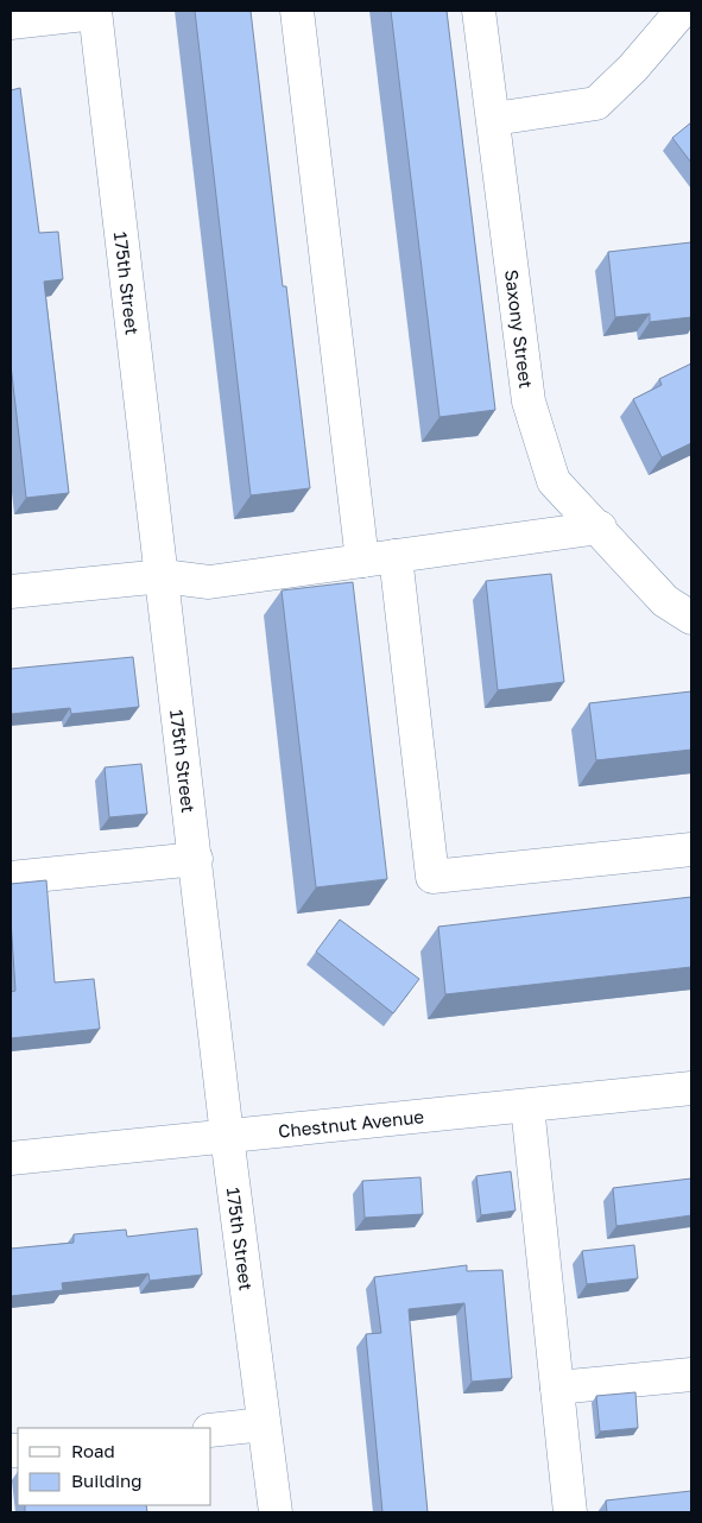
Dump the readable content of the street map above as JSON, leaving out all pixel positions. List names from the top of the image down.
{
  "streets": {
    "street": ["175th Street", "Saxony Street", "Chestnut Avenue"]
  },
  "crossings": [
    ["175th Street", "Chestnut Avenue"]
  ],
  "legend": ["Road", "Building"]
}
